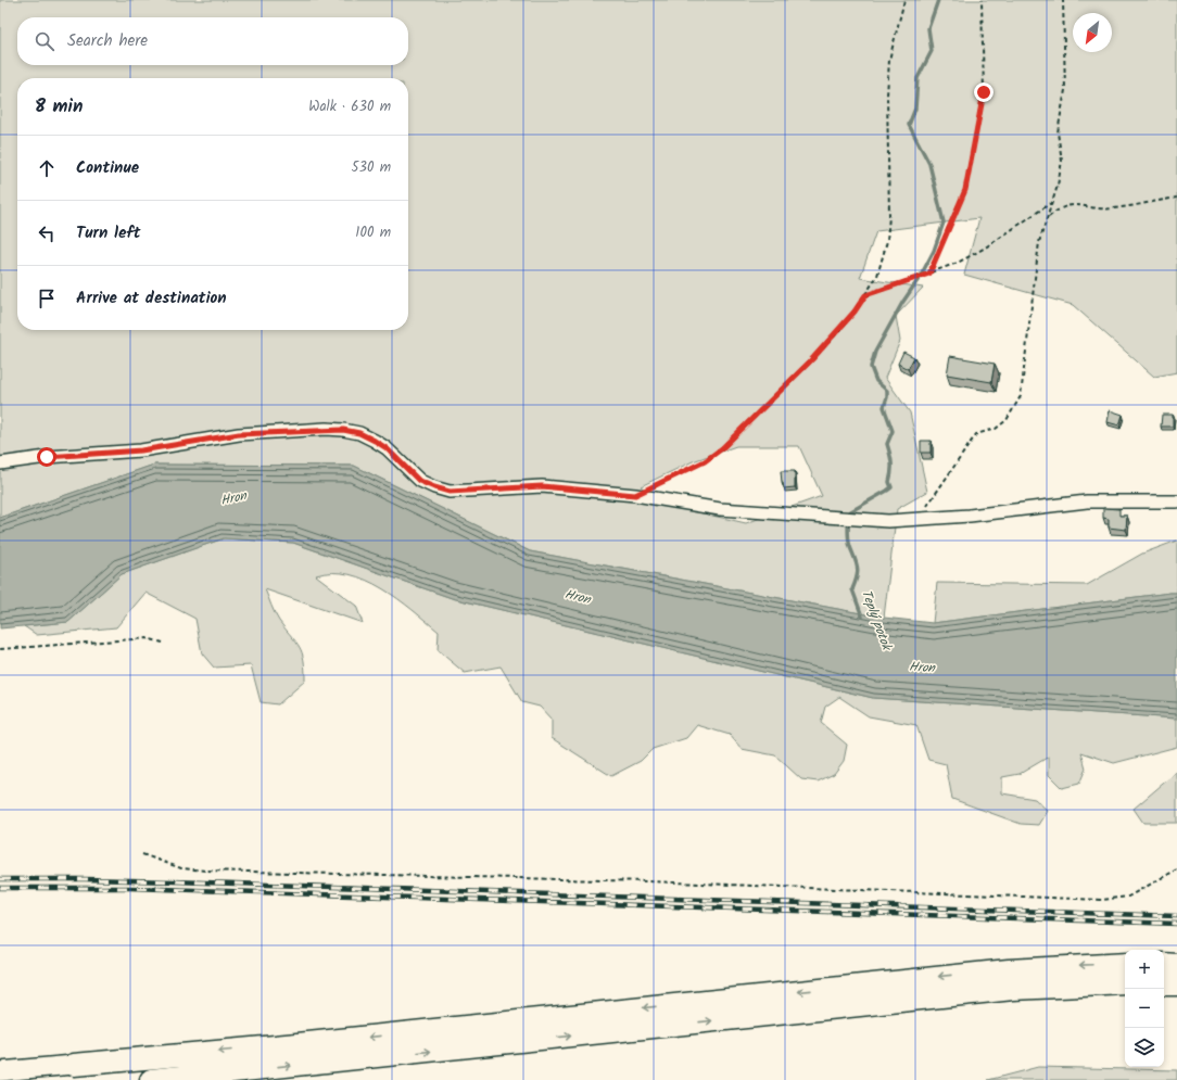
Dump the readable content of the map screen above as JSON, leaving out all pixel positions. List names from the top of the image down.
{
  "water": ["Hron", "Teplý potok"],
  "north": "bottom left",
  "page": {
    "search": "Search here",
    "heading": ["8 min", "Walk · 630 m"],
    "list": [
      ["Continue", "530 m"],
      ["Turn left", "100 m"],
      "Arrive at destination"
    ],
    "map_buttons": ["+", "−"]
  }
}
